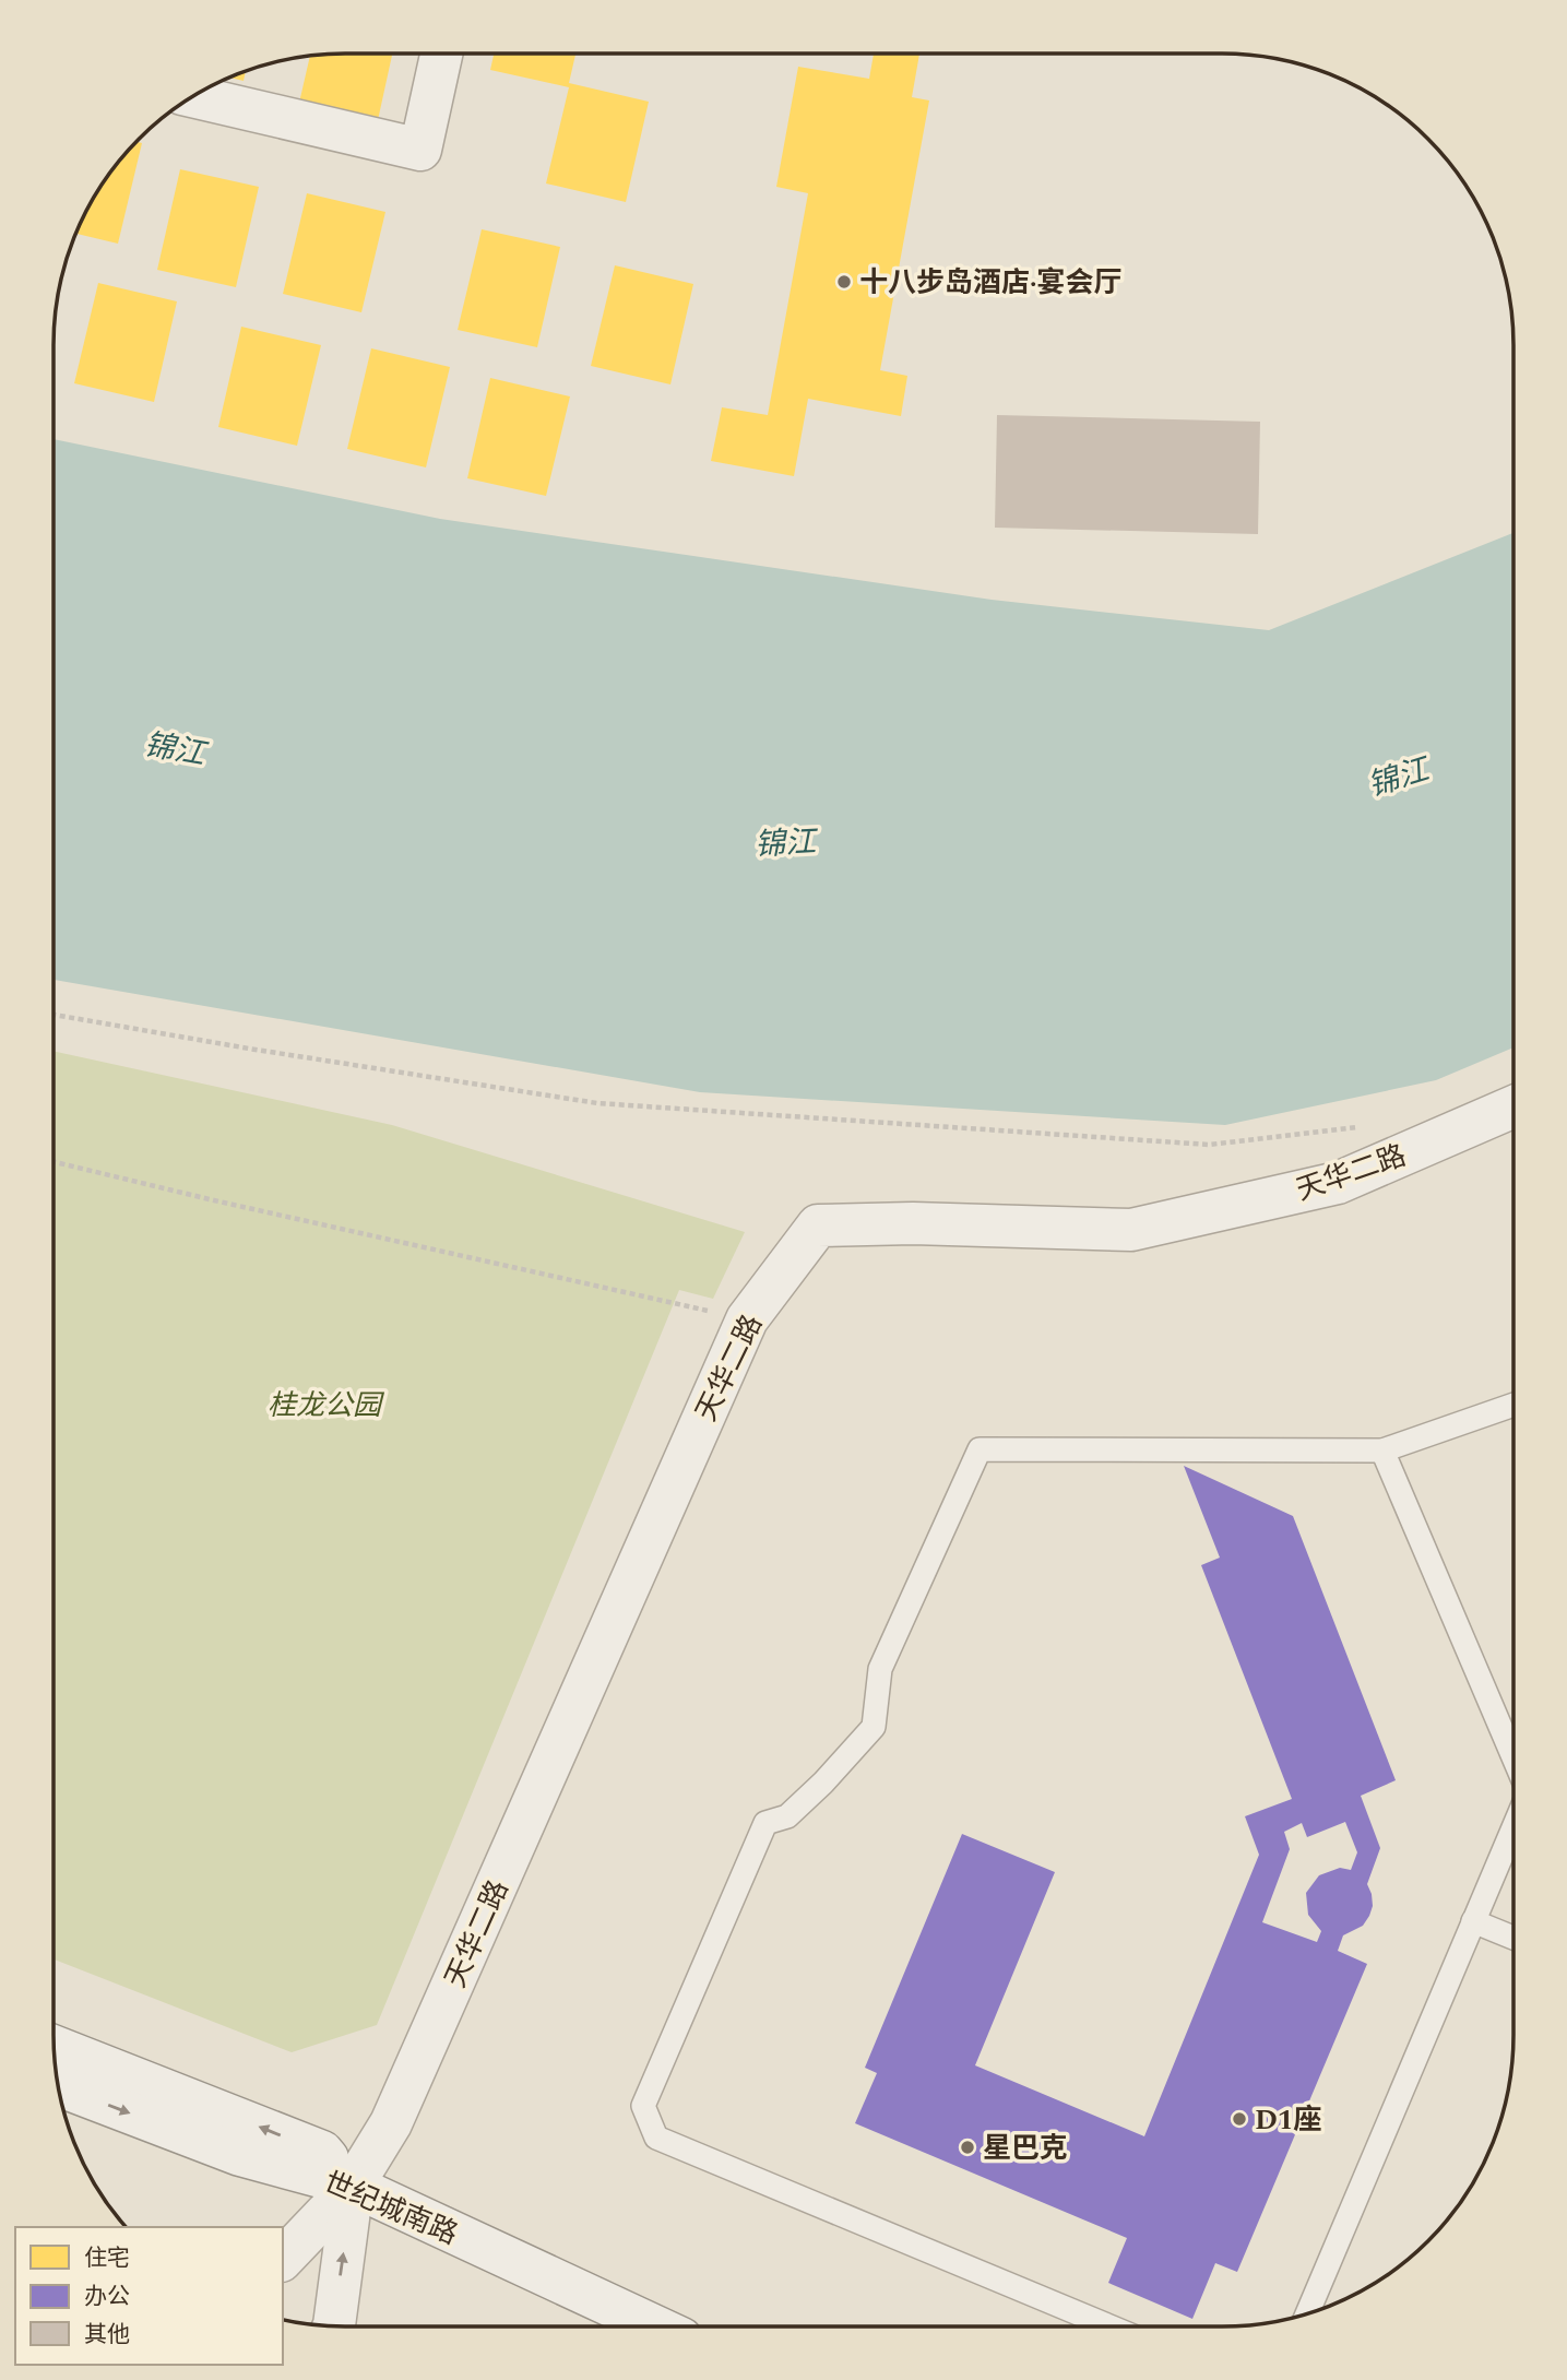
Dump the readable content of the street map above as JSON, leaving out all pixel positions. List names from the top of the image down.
{
  "streets": {
    "street": ["天华二路", "世纪城南路"]
  },
  "crossings": [
    ["天华二路", "世纪城南路"]
  ],
  "water": ["锦江"],
  "parks": ["桂龙公园"],
  "places": ["十八步岛酒店·宴会厅", "D1座", "星巴克"],
  "legend": ["住宅", "办公", "其他"]
}
